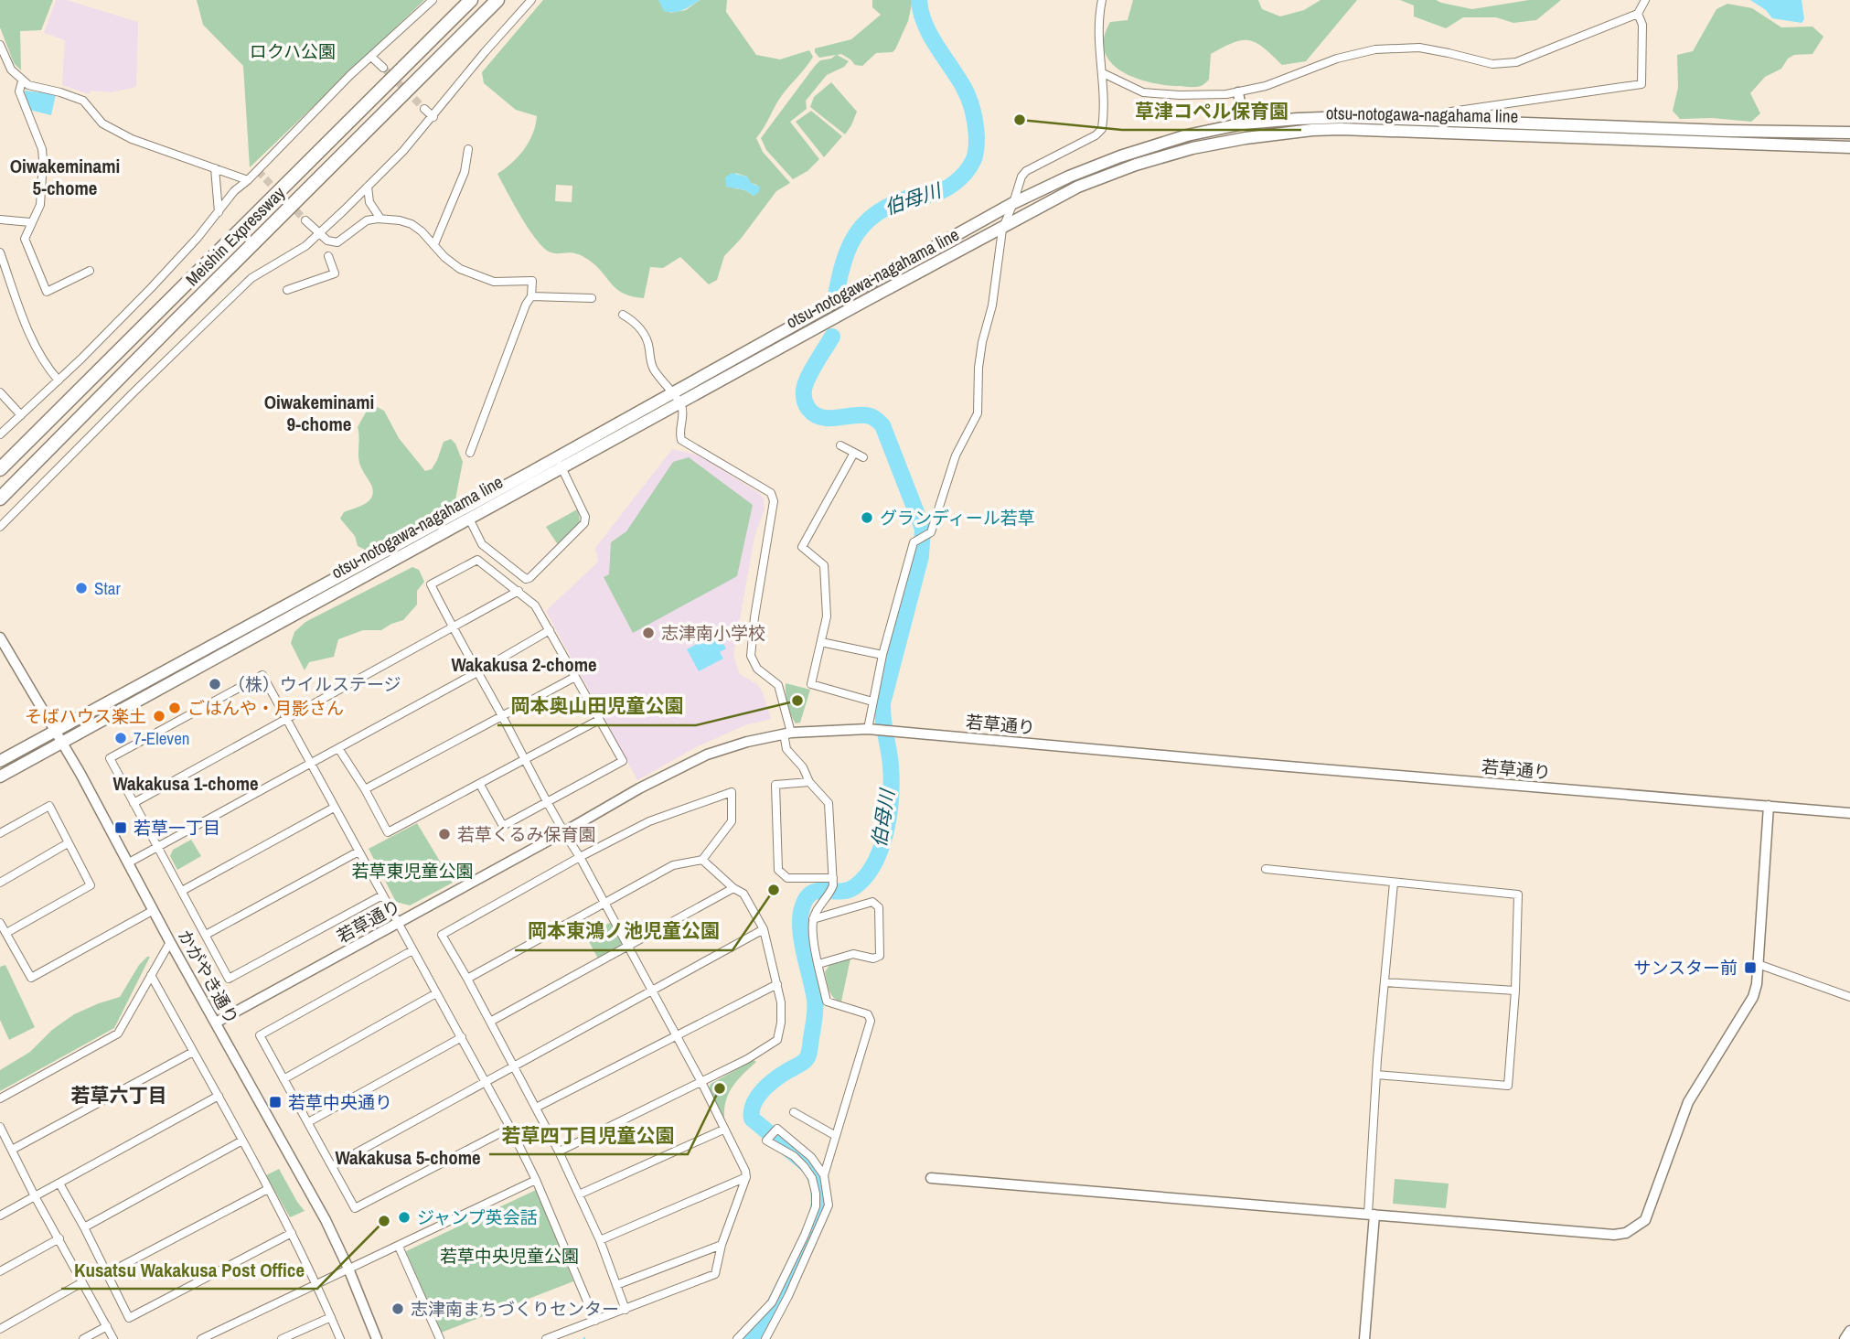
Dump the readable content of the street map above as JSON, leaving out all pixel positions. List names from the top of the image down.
{
  "streets": {
    "highway": ["Meishin Expressway"],
    "main road": ["otsu-notogawa-nagahama line"],
    "street": ["若草通り", "かがやき通り"]
  },
  "crossings": [
    ["otsu-notogawa-nagahama line", "かがやき通り"],
    ["若草通り", "かがやき通り"]
  ],
  "districts": [
    "Oiwakeminami 5-chome",
    "Oiwakeminami 9-chome",
    "Wakakusa 2-chome",
    "Wakakusa 1-chome",
    "若草六丁目",
    "Wakakusa 5-chome"
  ],
  "water": ["伯母川"],
  "parks": ["ロクハ公園", "若草東児童公園", "若草中央児童公園"],
  "places": {
    "other": [
      "草津コペル保育園",
      "グランディール若草",
      "Star",
      "志津南小学校",
      "（株）ウイルステージ",
      "岡本奥山田児童公園",
      "ごはんや・月影さん",
      "そばハウス楽土",
      "7-Eleven",
      "若草くるみ保育園",
      "岡本東鴻ノ池児童公園",
      "若草四丁目児童公園",
      "ジャンプ英会話",
      "Kusatsu Wakakusa Post Office",
      "志津南まちづくりセンター"
    ],
    "transit": ["若草一丁目", "サンスター前", "若草中央通り"]
  }
}
